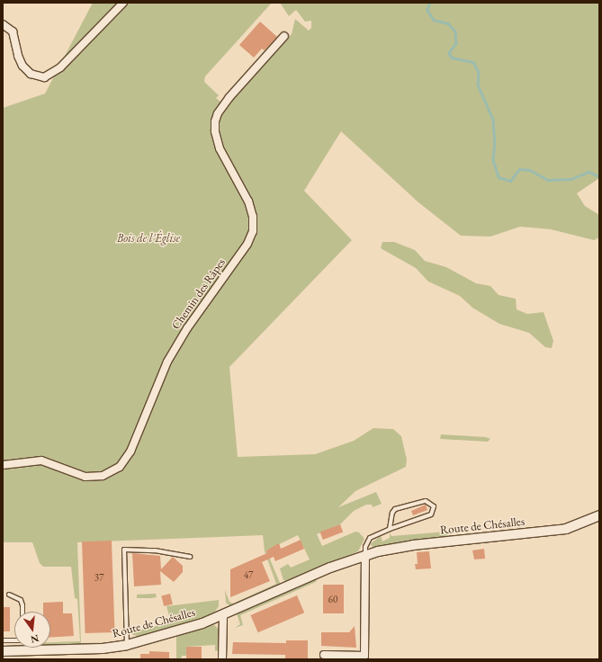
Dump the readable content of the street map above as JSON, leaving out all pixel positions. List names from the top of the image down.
{
  "streets": {
    "street": ["Chemin des Râpes", "Route de Chésalles"]
  },
  "parks": ["Bois de l'Église"],
  "house_numbers": ["47", "37", "60"],
  "north": "bottom"
}
